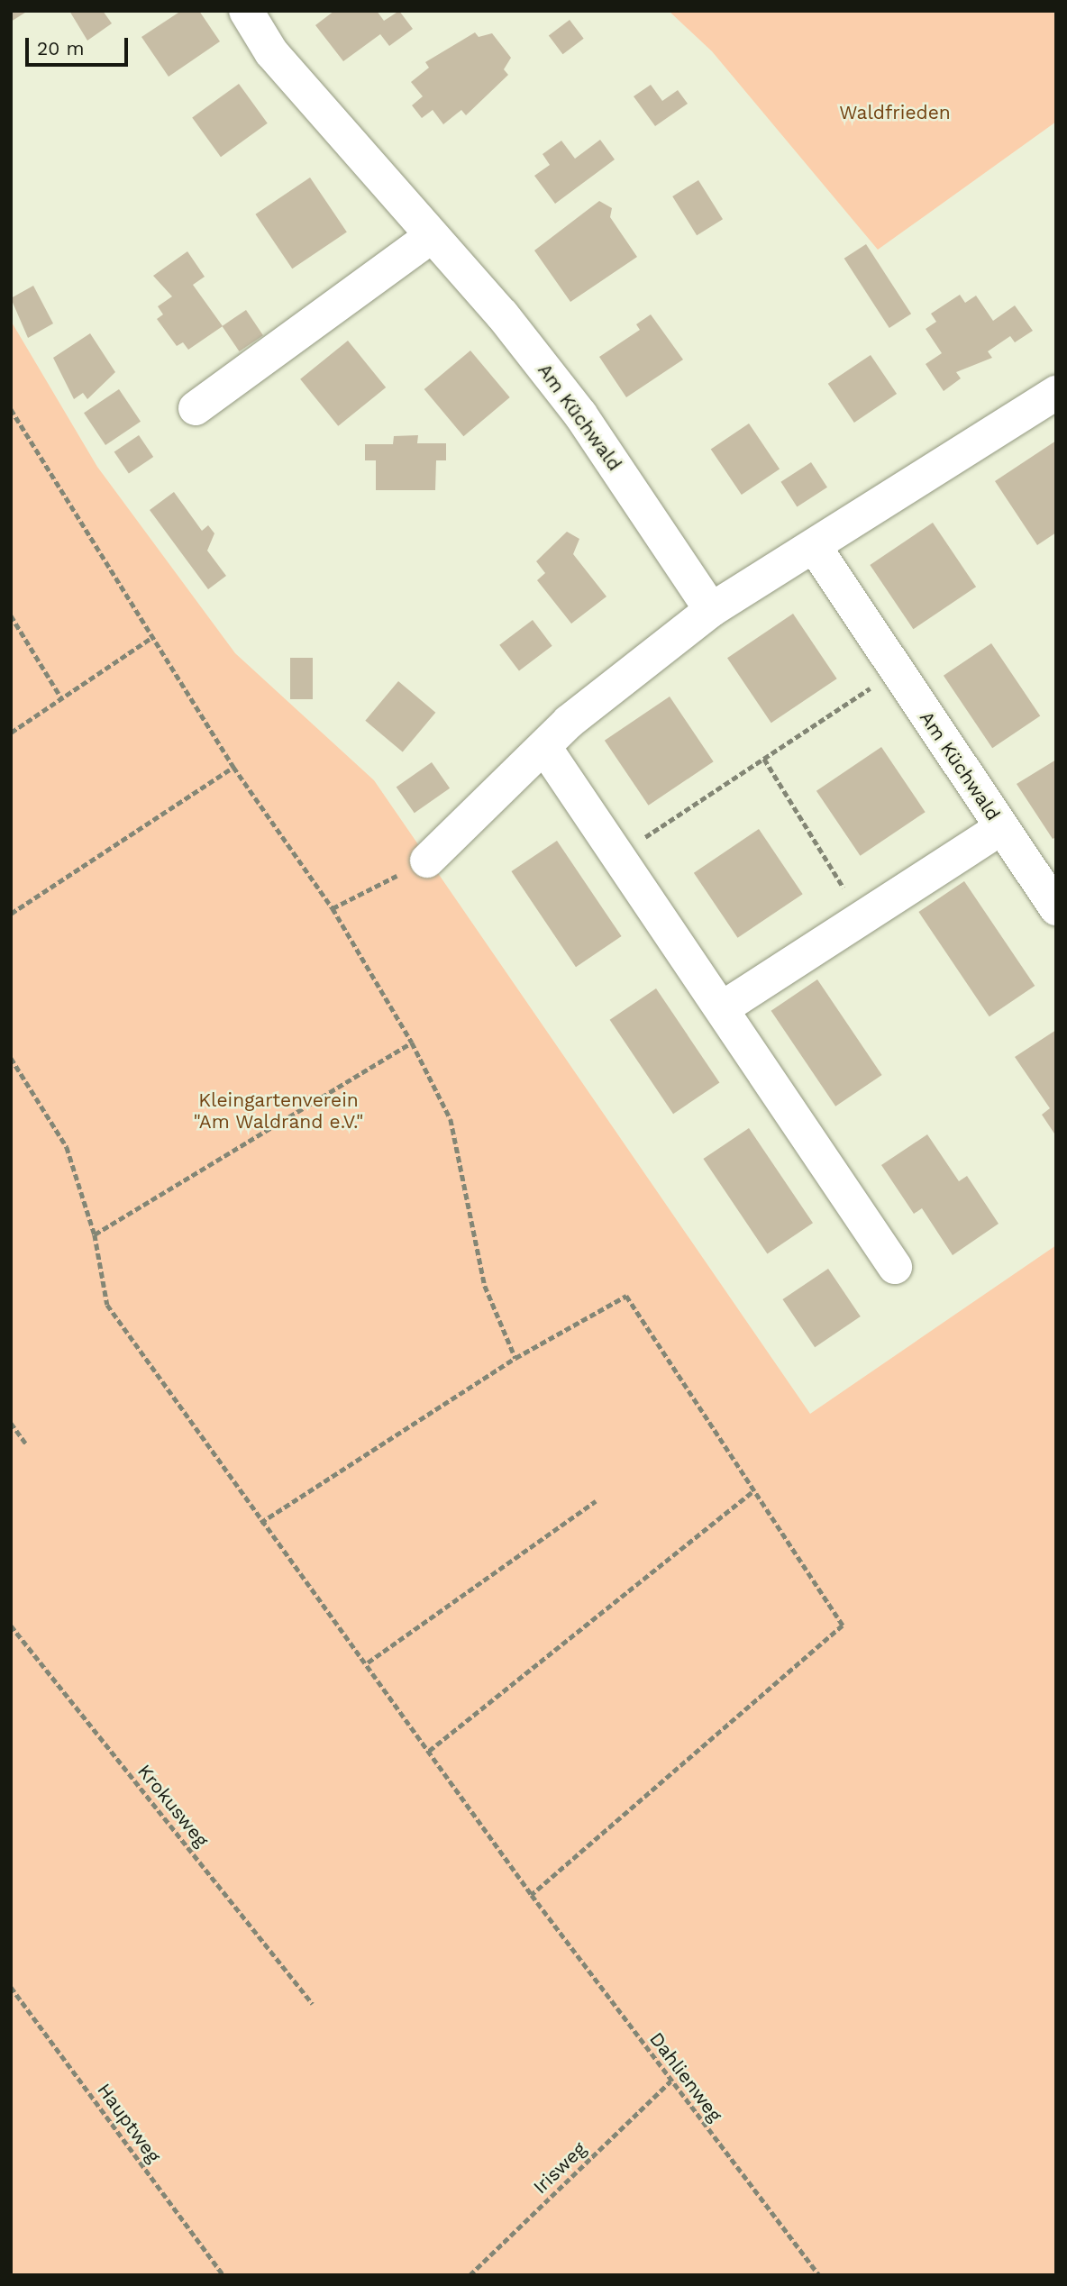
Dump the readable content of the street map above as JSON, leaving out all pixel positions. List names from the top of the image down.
{
  "streets": {
    "street": ["Am Küchwald"],
    "path": [
      "Krokusweg",
      "Dahlienweg",
      "Hauptweg",
      "Irisweg"
    ]
  },
  "crossings": [
    ["Dahlienweg", "Irisweg"]
  ],
  "parks": ["Waldfrieden", "Kleingartenverein \"Am Waldrand e.V.\""],
  "scale_bar": "20 m"
}
